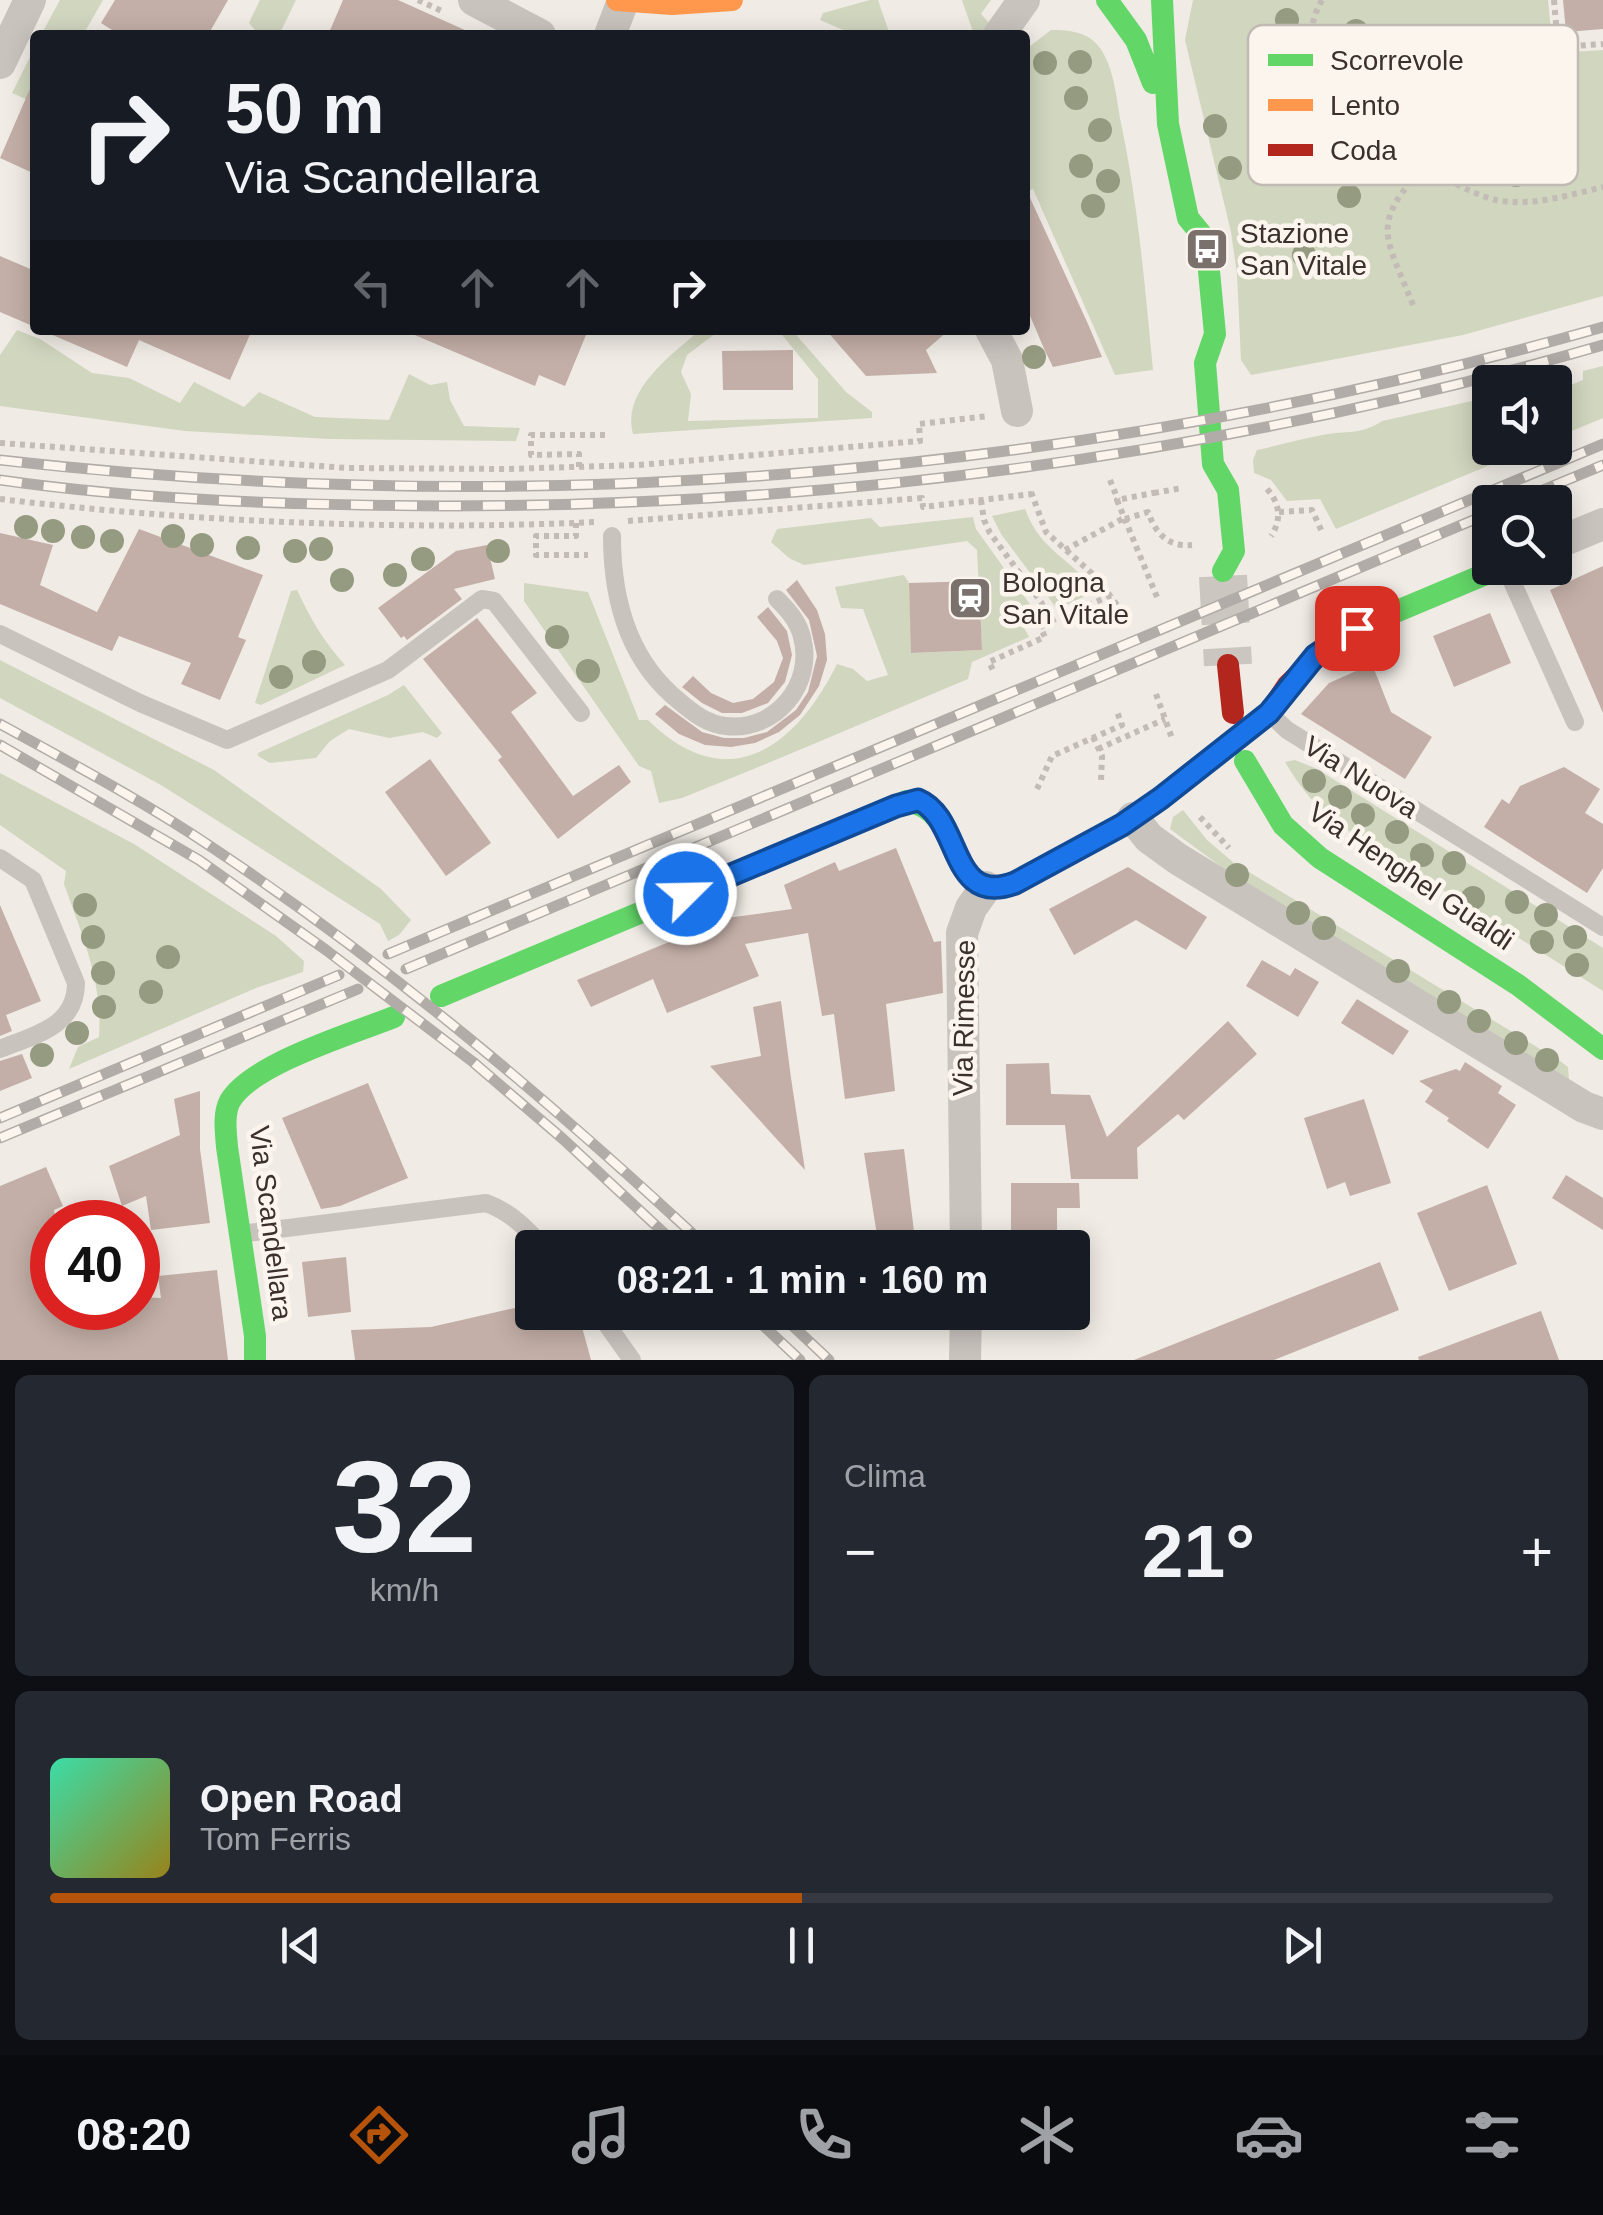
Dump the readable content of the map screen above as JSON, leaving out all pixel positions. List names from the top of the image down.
{
  "streets": {
    "street": ["Via Henghel Gualdi", "Via Rimesse", "Via Scandellara"],
    "lane": ["Via Nuova"]
  },
  "places": {
    "bus stop": ["Stazione San Vitale"],
    "station": ["Bologna San Vitale"]
  },
  "legend": ["Scorrevole", "Lento", "Coda"],
  "page": {
    "turn": ["50 m", "Via Scandellara"],
    "limit": "40",
    "trip": "08:21 · 1 min · 160 m",
    "tile": [
      ["32", "km/h"],
      "Clima"
    ],
    "heat": ["−", "21°", "+"],
    "song": ["Open Road", "Tom Ferris"],
    "tabs": "08:20"
  }
}
